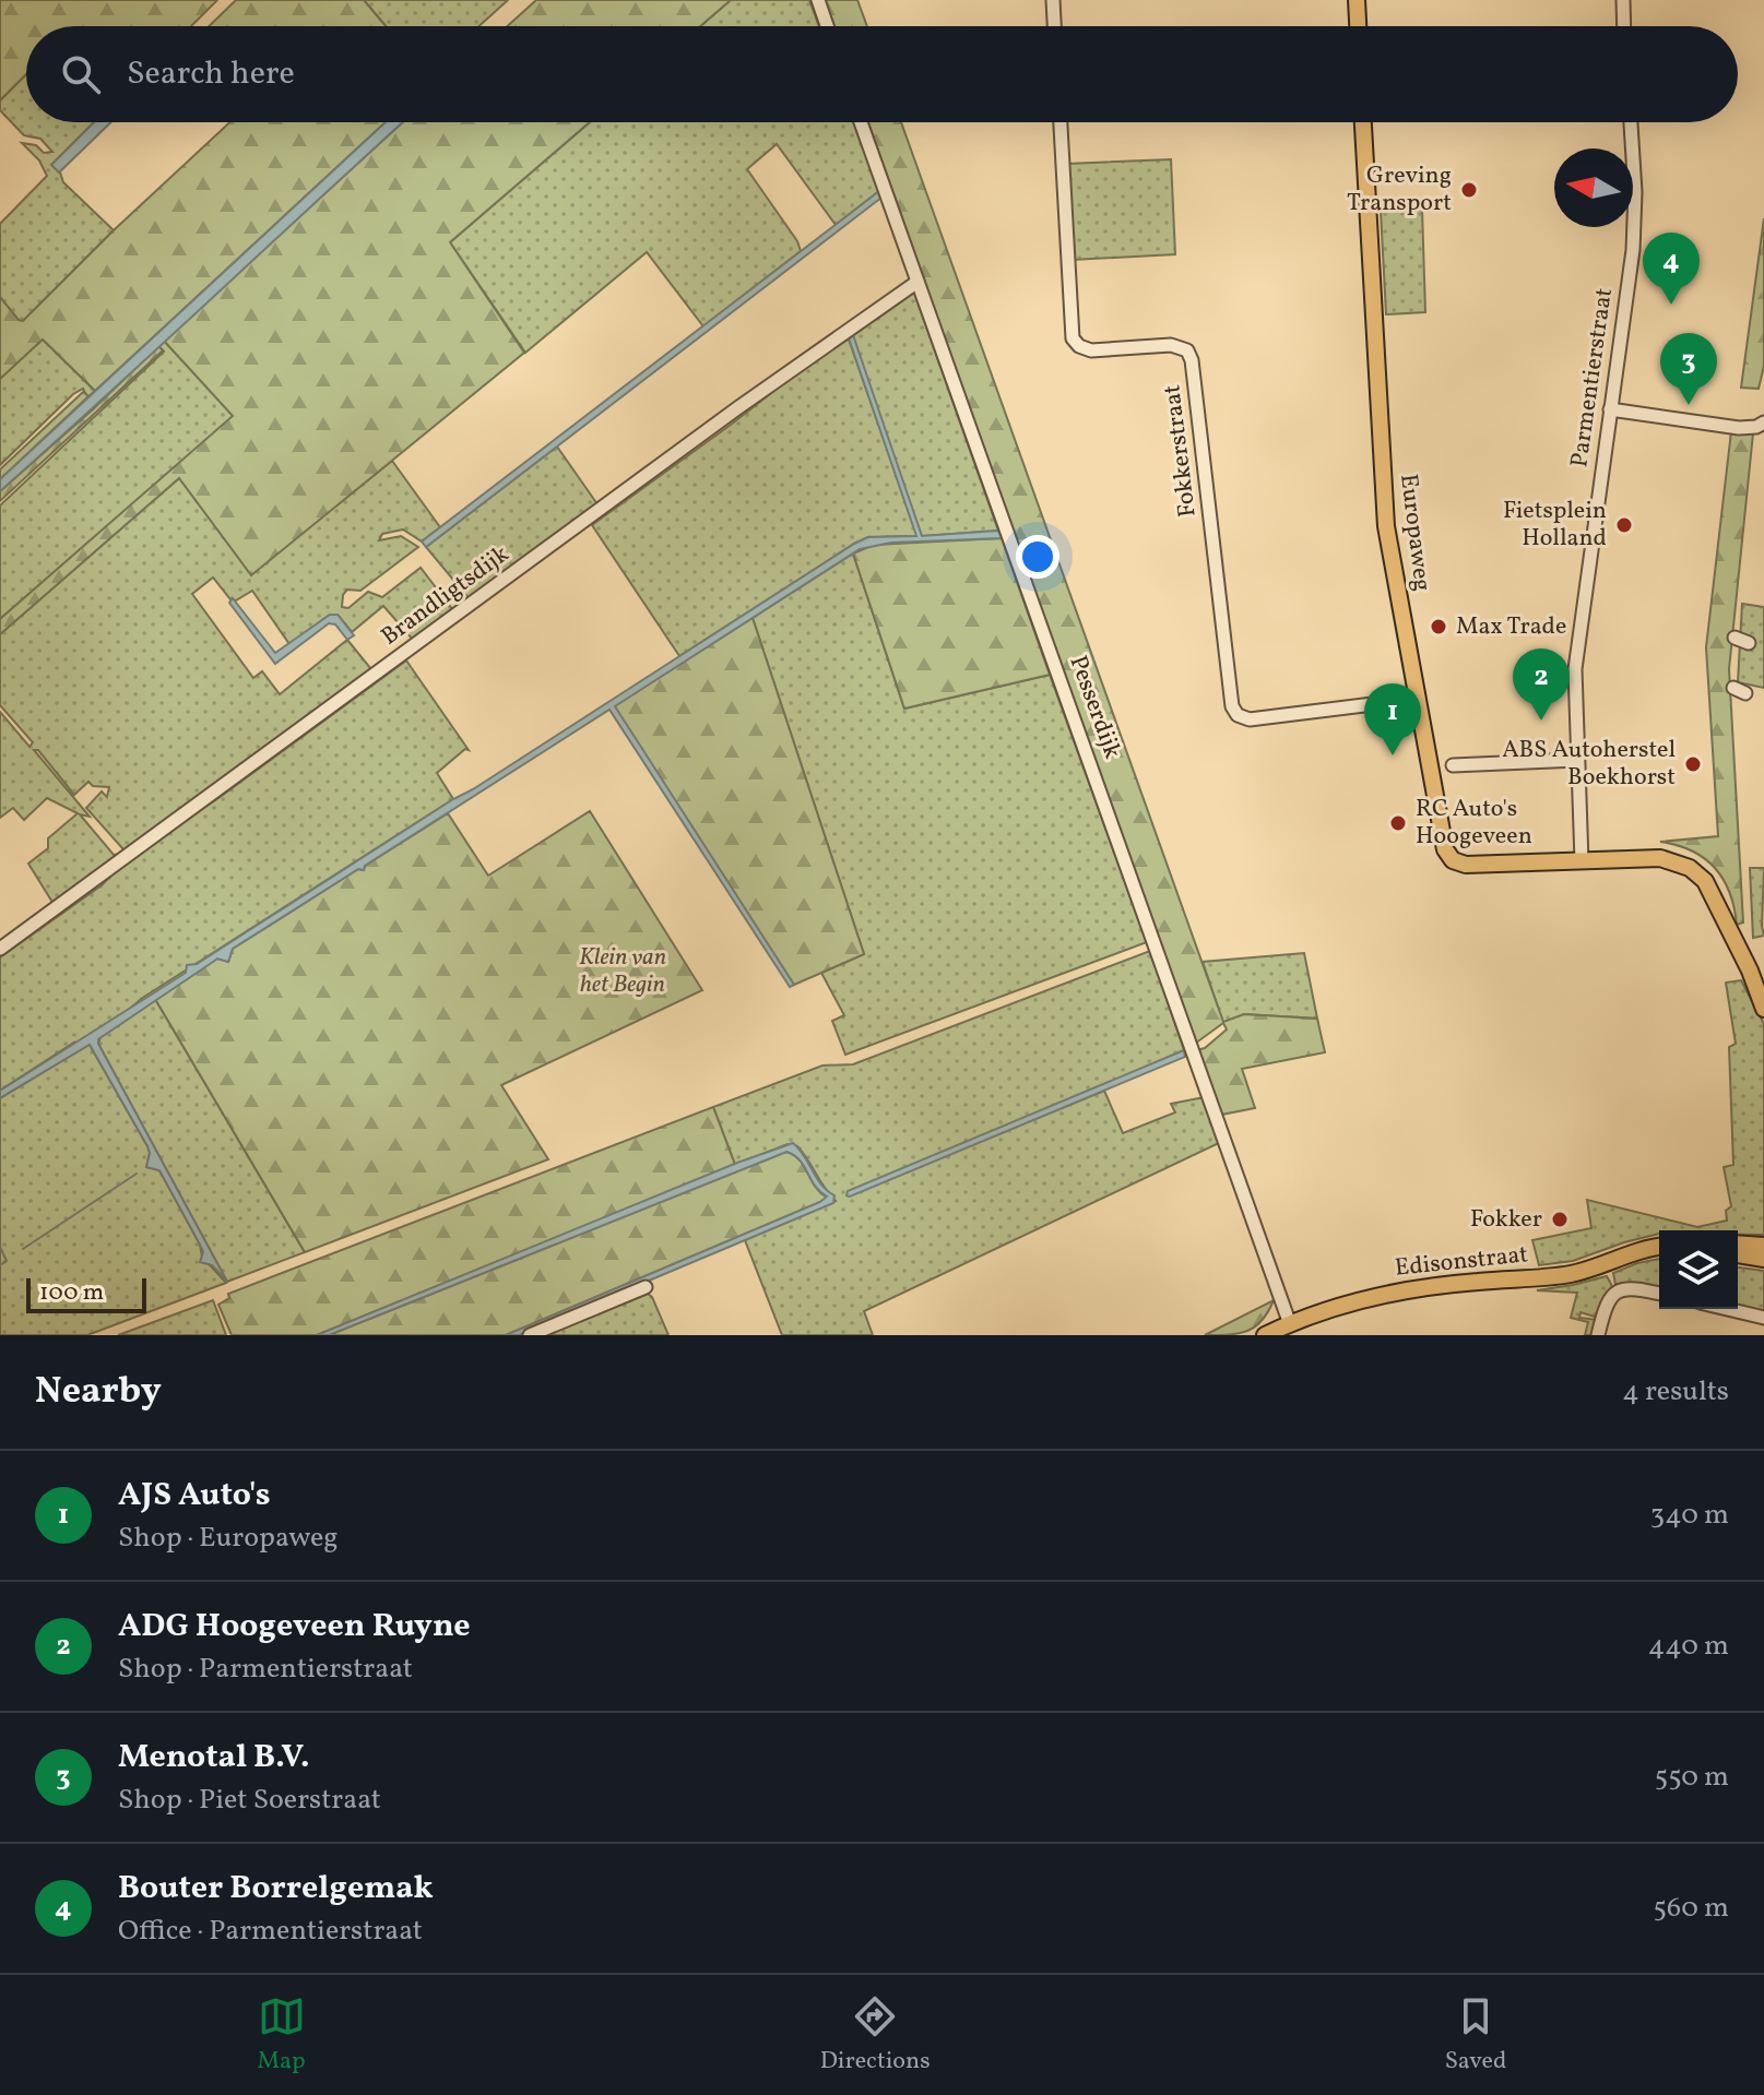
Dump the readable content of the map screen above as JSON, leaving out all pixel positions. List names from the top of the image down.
{
  "streets": {
    "main road": ["Europaweg", "Edisonstraat"],
    "street": [
      "Parmentierstraat",
      "Fokkerstraat",
      "Brandligtsdijk",
      "Pesserdijk"
    ]
  },
  "crossings": [
    ["Parmentierstraat", "Europaweg"],
    ["Fokkerstraat", "Europaweg"],
    ["Brandligtsdijk", "Pesserdijk"],
    ["Pesserdijk", "Edisonstraat"]
  ],
  "parks": ["Klein van het Begin"],
  "places": [
    "Greving Transport",
    "Fietsplein Holland",
    "Max Trade",
    "ABS Autoherstel Boekhorst",
    "RC Auto's Hoogeveen",
    "Fokker"
  ],
  "scale_bar": "100 m",
  "north": "left",
  "page": {
    "search": "Search here",
    "pins": [
      "4",
      "3",
      "2",
      "1"
    ],
    "scale": "100 m",
    "heading": ["Nearby", "4 results"],
    "list": [
      {
        "mark": "1",
        "name": "AJS Auto's",
        "note": "Shop · Europaweg",
        "value": "340 m"
      },
      {
        "mark": "2",
        "name": "ADG Hoogeveen Ruyne",
        "note": "Shop · Parmentierstraat",
        "value": "440 m"
      },
      {
        "mark": "3",
        "name": "Menotal B.V.",
        "note": "Shop · Piet Soerstraat",
        "value": "550 m"
      },
      {
        "mark": "4",
        "name": "Bouter Borrelgemak",
        "note": "Office · Parmentierstraat",
        "value": "560 m"
      }
    ],
    "nav": ["Map", "Directions", "Saved"]
  }
}
